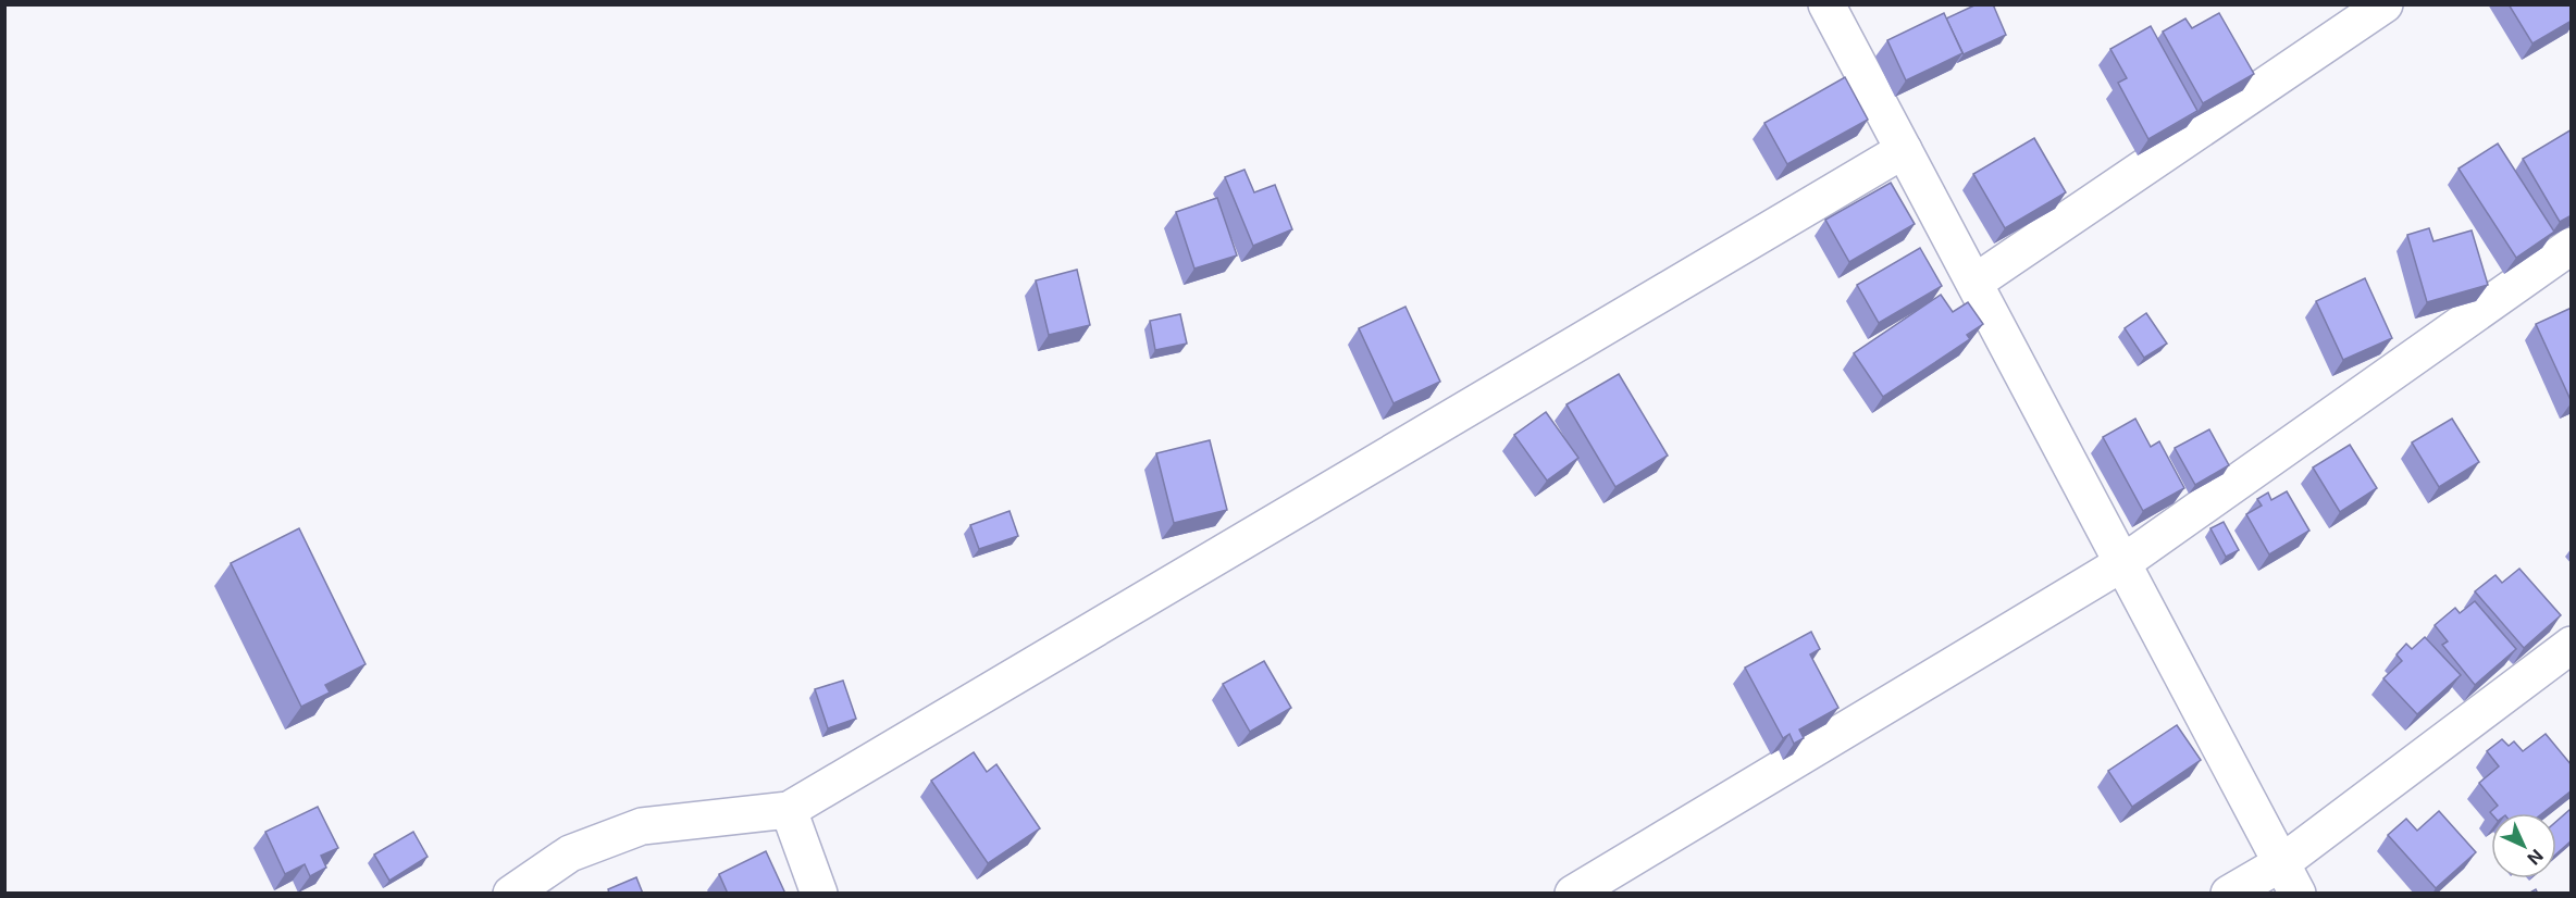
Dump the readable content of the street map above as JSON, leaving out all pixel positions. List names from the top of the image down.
{
  "north": "bottom right"
}
